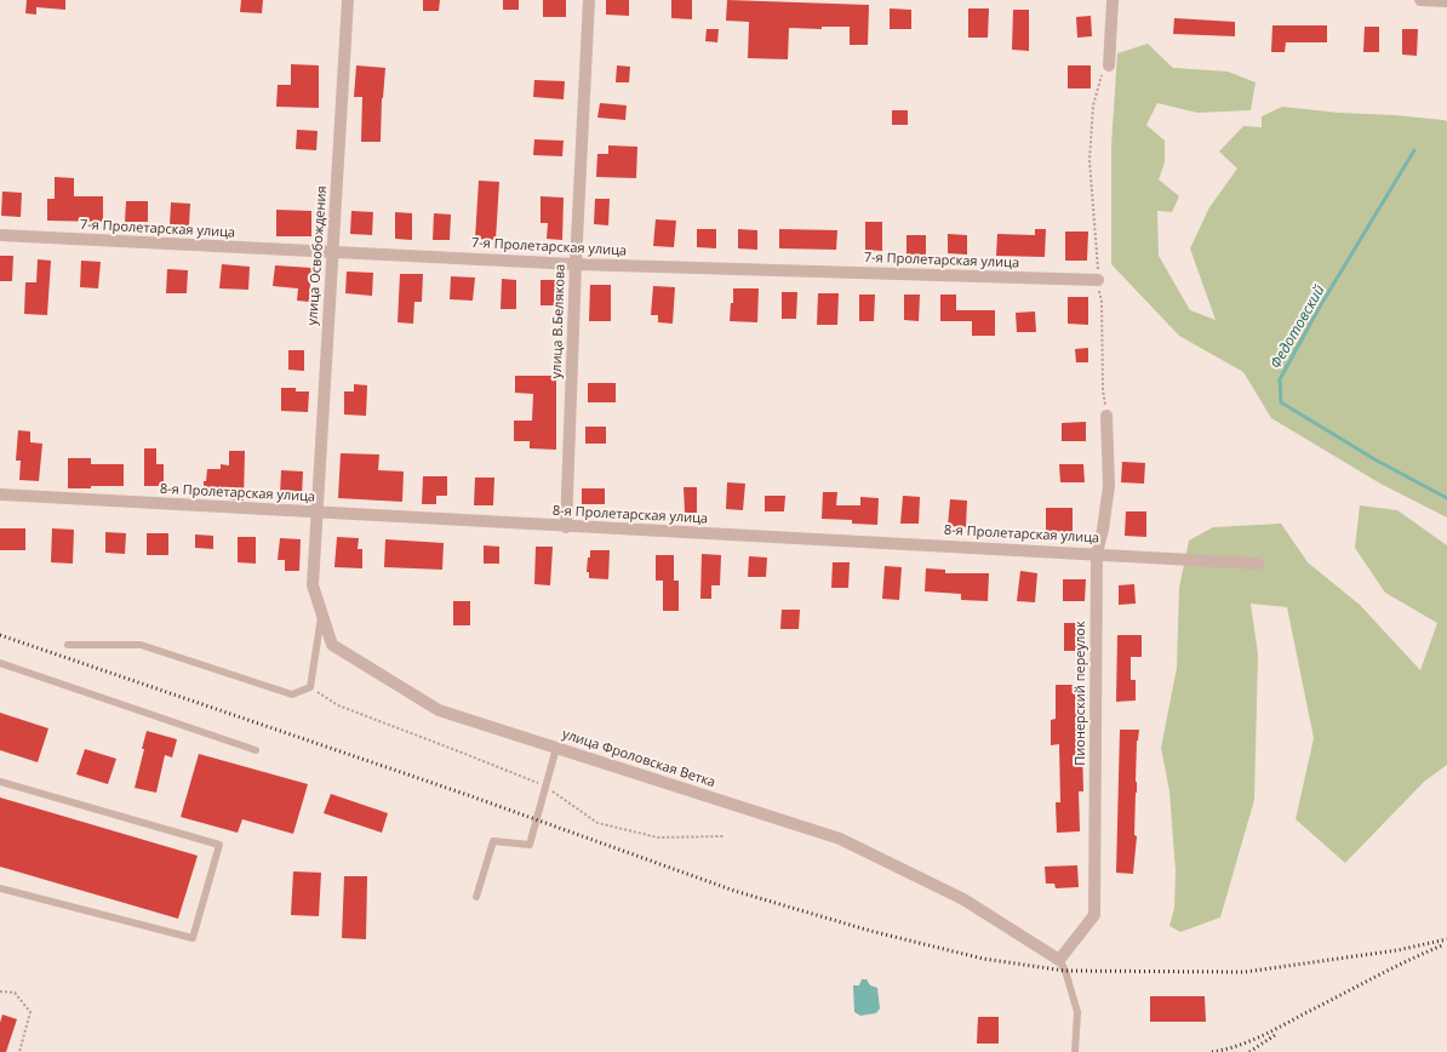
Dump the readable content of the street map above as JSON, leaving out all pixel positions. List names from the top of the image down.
{
  "streets": {
    "street": [
      "7-я Пролетарская улица",
      "улица Освобождения",
      "улица В.Белякова",
      "8-я Пролетарская улица",
      "Пионерский переулок",
      "улица Фроловская Ветка"
    ]
  },
  "crossings": [
    ["7-я Пролетарская улица", "улица Освобождения"],
    ["7-я Пролетарская улица", "улица В.Белякова"],
    ["улица Освобождения", "8-я Пролетарская улица"],
    ["улица Освобождения", "улица Фроловская Ветка"],
    ["улица В.Белякова", "8-я Пролетарская улица"],
    ["8-я Пролетарская улица", "Пионерский переулок"],
    ["8-я Пролетарская улица", "улица Фроловская Ветка"],
    ["Пионерский переулок", "улица Фроловская Ветка"]
  ],
  "water": ["Федотовский"]
}
